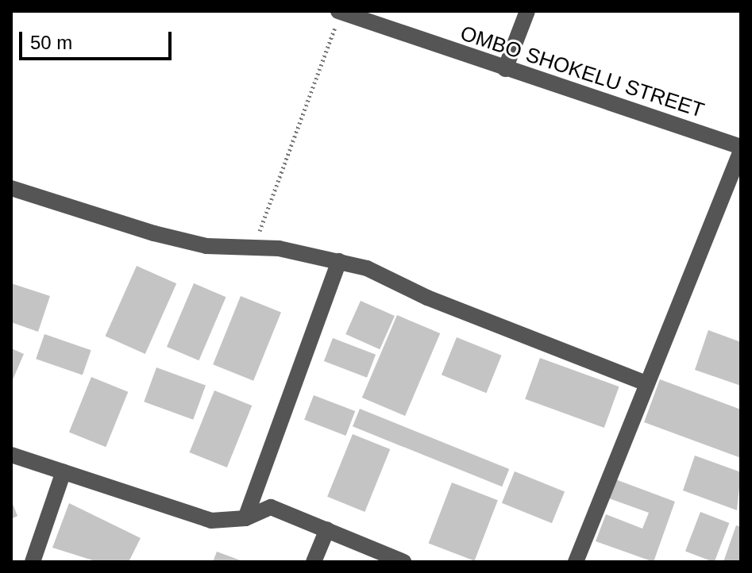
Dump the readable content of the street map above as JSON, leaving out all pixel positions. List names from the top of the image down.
{
  "streets": {
    "street": ["OMBO SHOKELU STREET"]
  },
  "scale_bar": "50 m"
}
